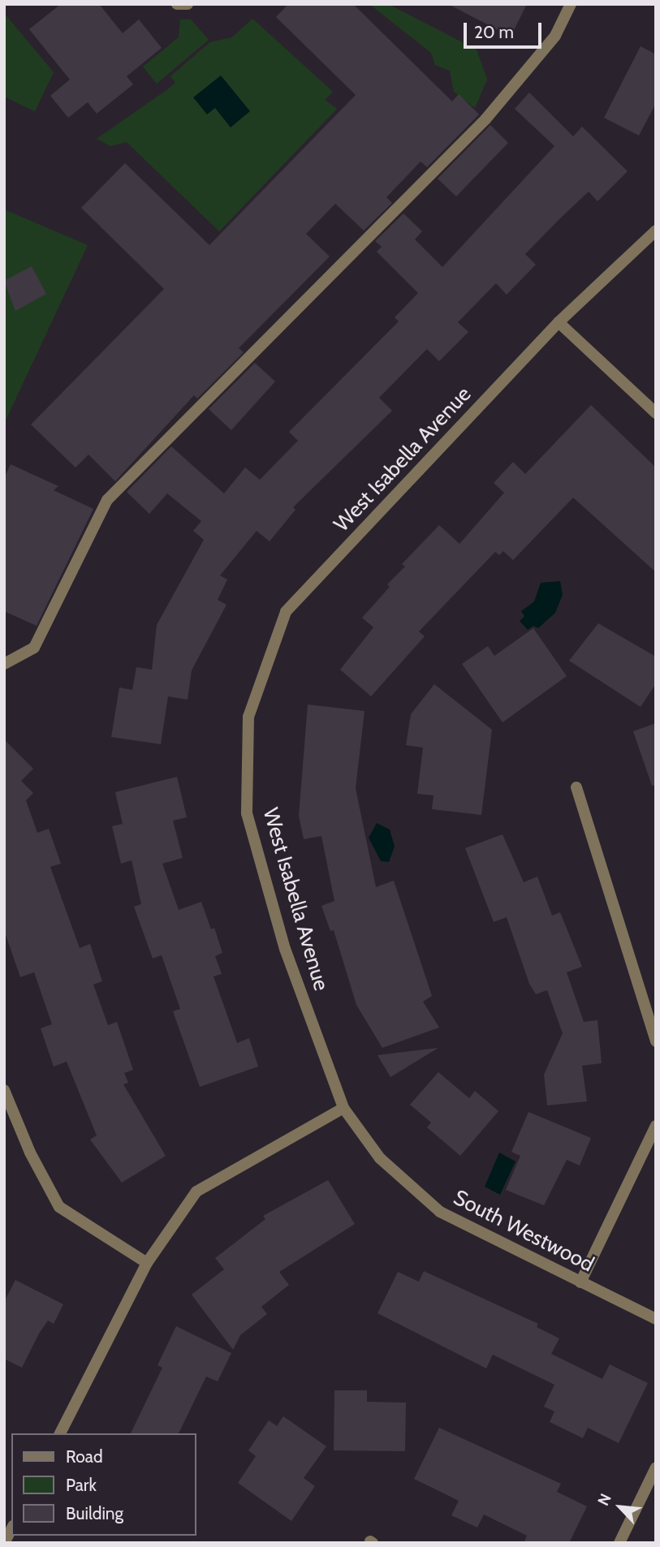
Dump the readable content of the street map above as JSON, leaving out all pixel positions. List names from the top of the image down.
{
  "streets": {
    "street": ["West Isabella Avenue", "South Westwood"]
  },
  "crossings": [
    ["West Isabella Avenue", "South Westwood"]
  ],
  "legend": ["Road", "Park", "Building"],
  "scale_bar": "20 m",
  "north": "top left"
}
